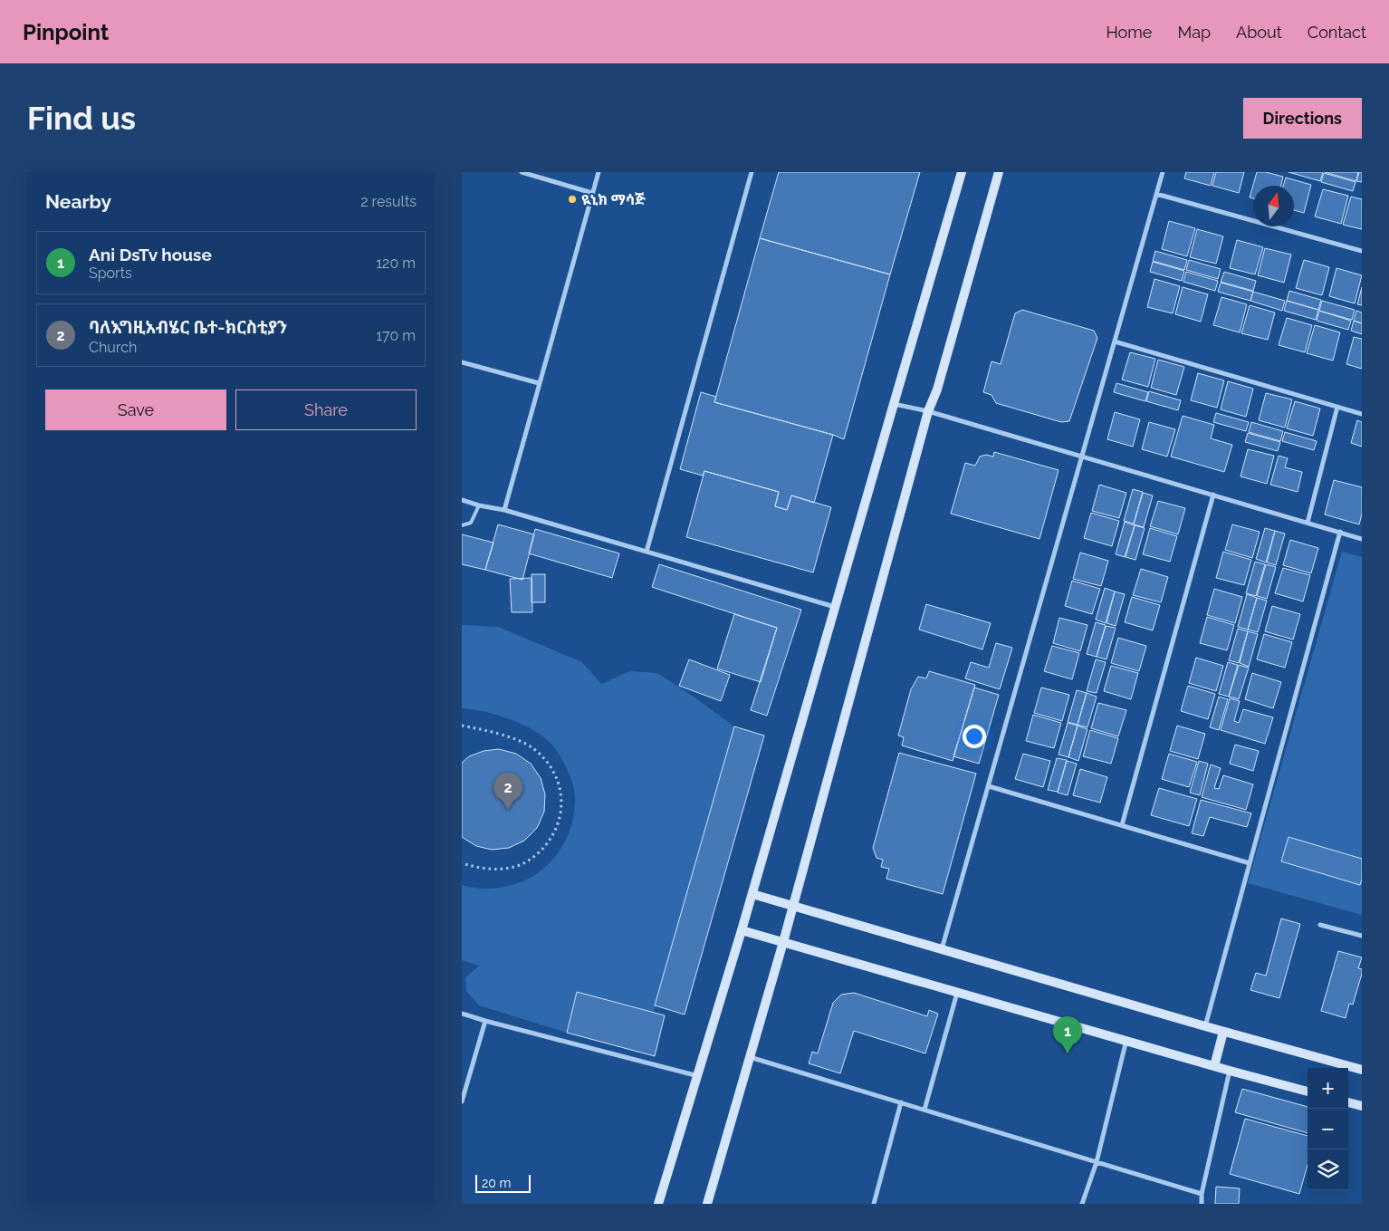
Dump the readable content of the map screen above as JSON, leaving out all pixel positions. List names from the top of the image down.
{
  "places": ["ዪኒክ ማሳጅ"],
  "scale_bar": "20 m",
  "north": "top",
  "page": {
    "header": "Pinpoint",
    "nav": [
      "Home",
      "Map",
      "About",
      "Contact"
    ],
    "buttons": [
      "Directions",
      ["Save", "Share"]
    ],
    "title": "Find us",
    "heading": ["Nearby", "2 results"],
    "list": [
      {
        "mark": "1",
        "name": "Ani DsTv house",
        "note": "Sports",
        "value": "120 m"
      },
      {
        "mark": "2",
        "name": "ባለእግዚአብሄር ቤተ-ክርስቲያን",
        "note": "Church",
        "value": "170 m"
      }
    ],
    "pins": ["2", "1"],
    "map_buttons": ["+", "−"],
    "scale": "20 m"
  }
}
